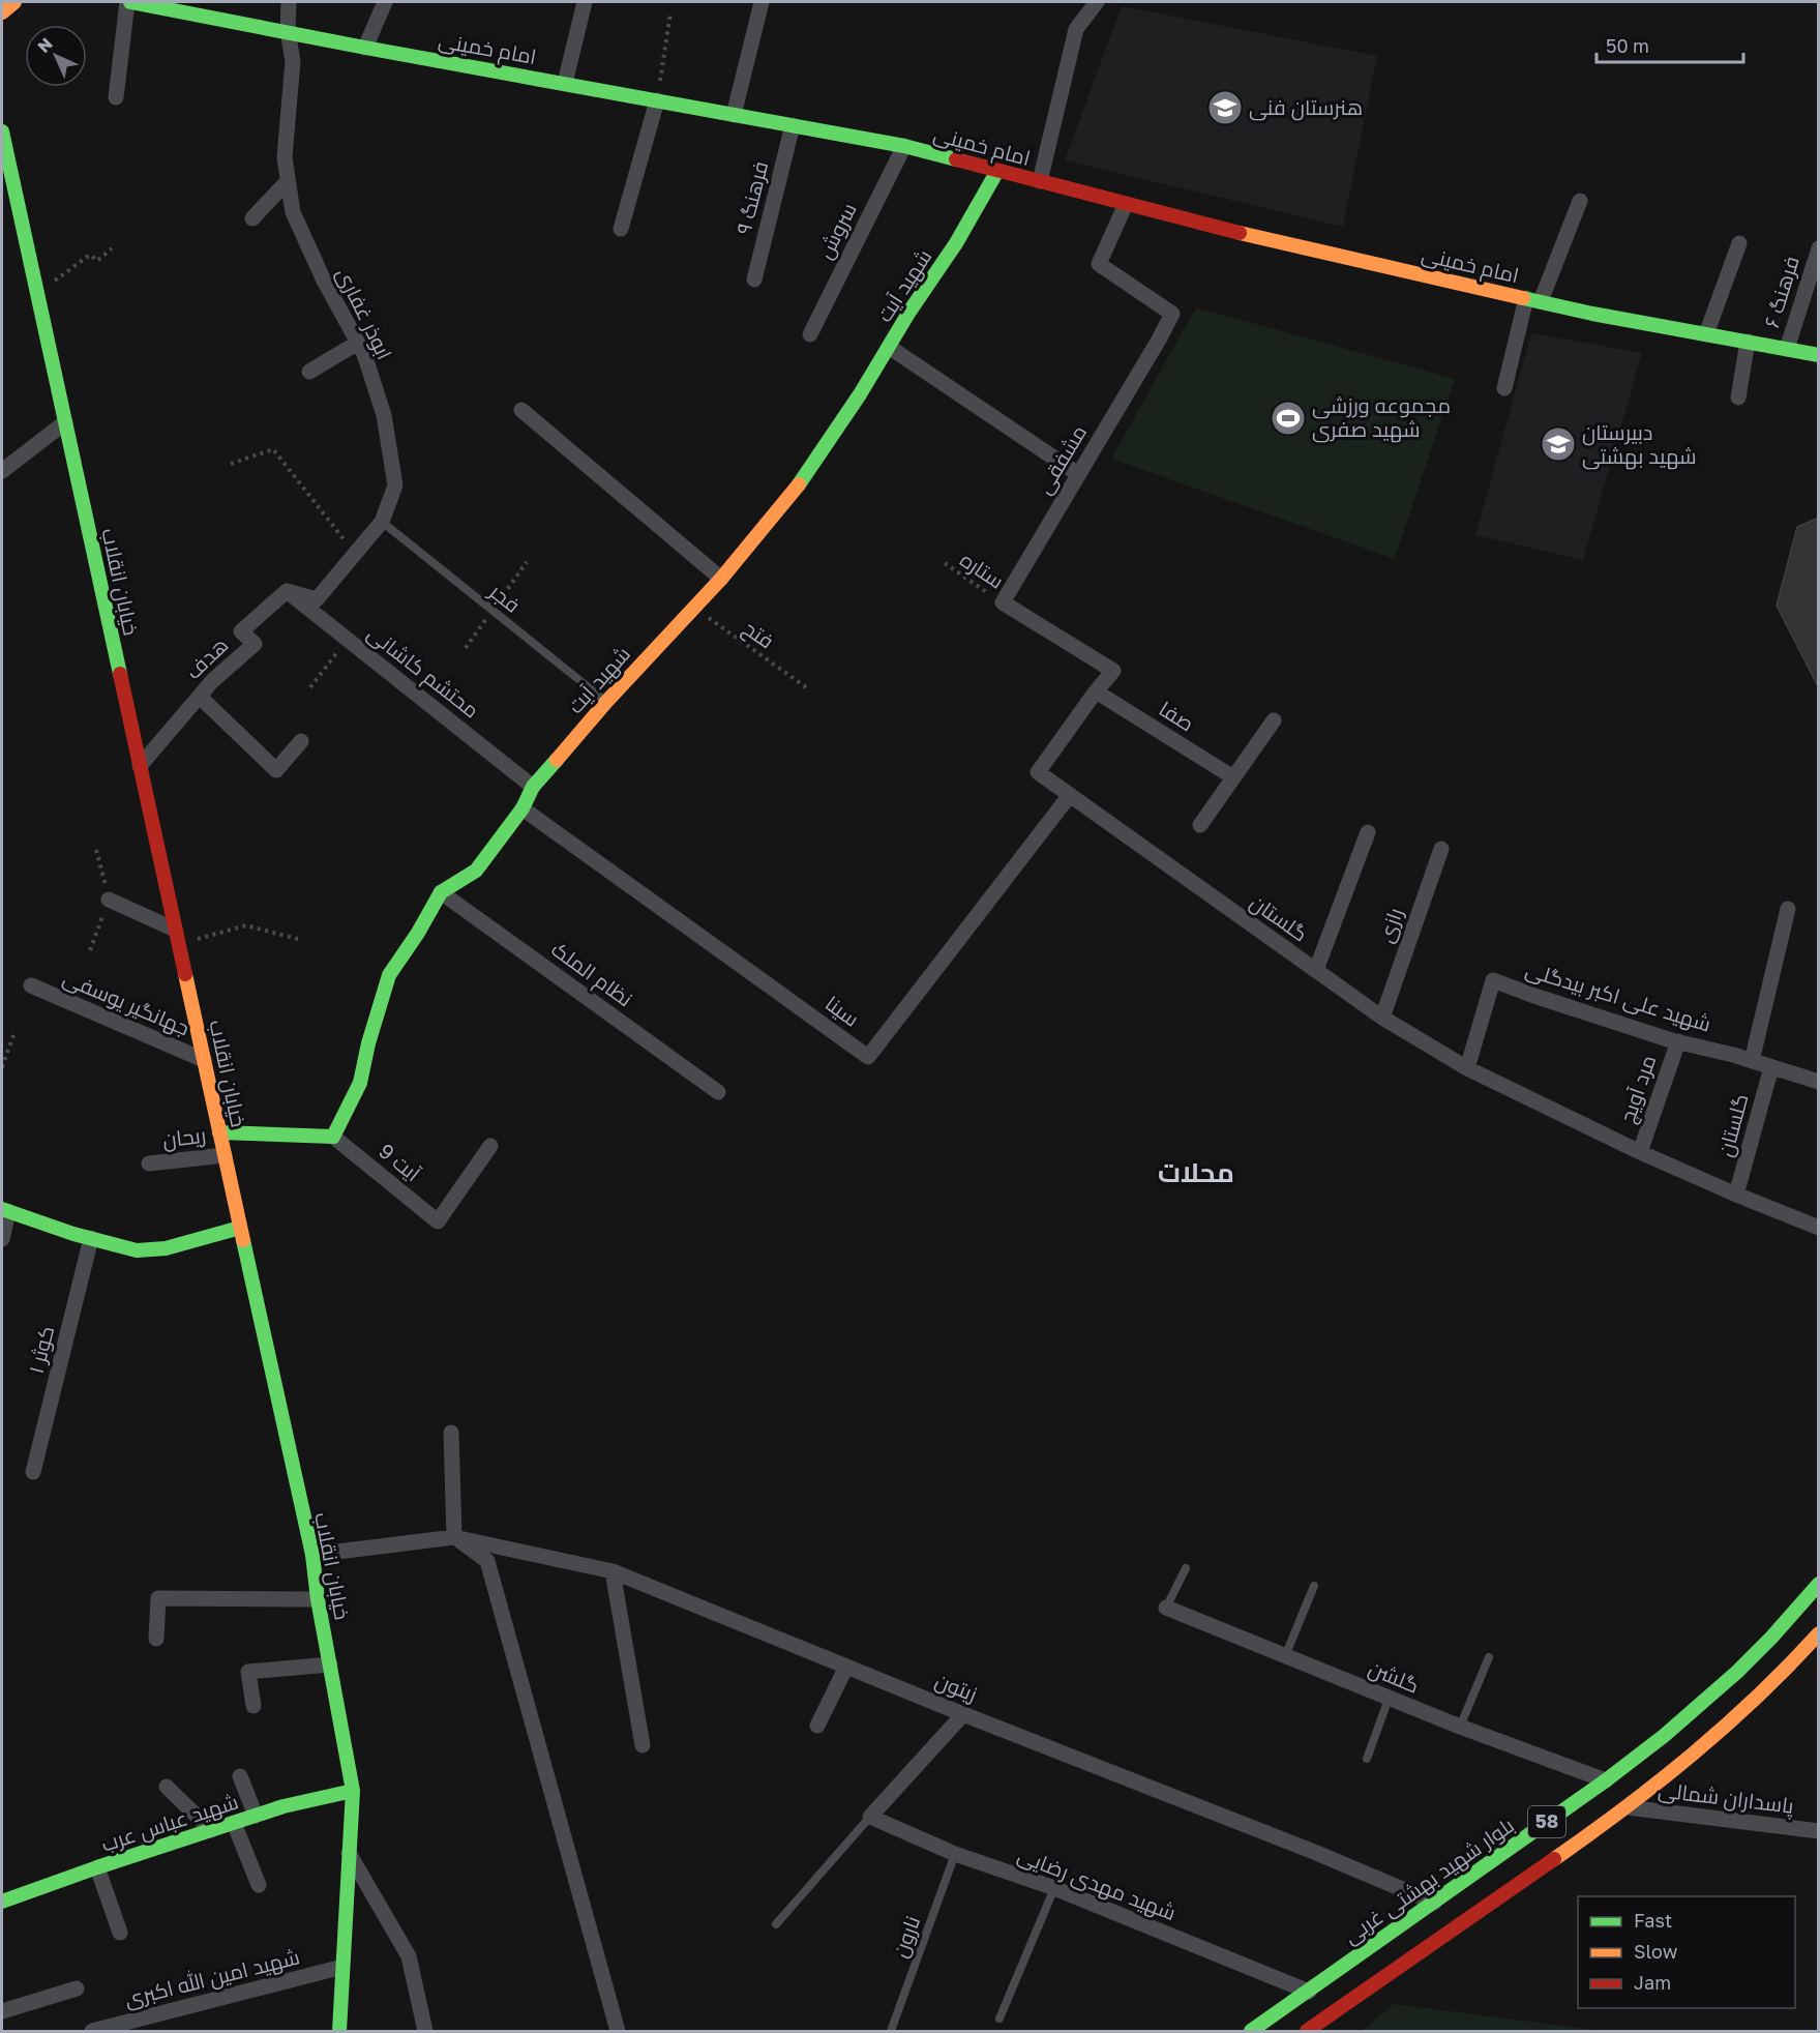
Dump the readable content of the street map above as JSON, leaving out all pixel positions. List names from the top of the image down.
{
  "streets": {
    "main road": [
      "امام خمینی",
      "شهید آیت",
      "خیابان انقلاب",
      "58",
      "شهید عباس عرب",
      "بلوار شهید بهشتی غربی"
    ],
    "street": [
      "فرهنگ ۹",
      "سروش",
      "فرهنگ ۶",
      "ابوذر غفاری",
      "مشفقی",
      "هدف",
      "محتشم کاشانی",
      "صفا",
      "گلستان",
      "رازی",
      "نظام الملک",
      "شهید علی اکبر بیدگلی",
      "جهانگیر یوسفی",
      "سینا",
      "مرد آویچ",
      "ریحان",
      "آیت 9",
      "کوثر ۱",
      "گلشن",
      "زیتون",
      "پاسداران شمالی",
      "شهید مهدی رضایی",
      "شهید امین الله اکبری"
    ],
    "lane": ["فجر", "نارون"],
    "path": ["ستاره", "فتح"]
  },
  "crossings": [
    ["امام خمینی", "فرهنگ ۹"],
    ["امام خمینی", "سروش"],
    ["امام خمینی", "شهید آیت"],
    ["امام خمینی", "فرهنگ ۶"],
    ["امام خمینی", "ابوذر غفاری"],
    ["امام خمینی", "مشفقی"],
    ["شهید آیت", "فجر"],
    ["شهید آیت", "فتح"],
    ["شهید آیت", "محتشم کاشانی"],
    ["شهید آیت", "نظام الملک"],
    ["شهید آیت", "سینا"],
    ["شهید آیت", "آیت 9"],
    ["ابوذر غفاری", "فجر"],
    ["ابوذر غفاری", "هدف"],
    ["ابوذر غفاری", "محتشم کاشانی"],
    ["مشفقی", "ستاره"],
    ["مشفقی", "گلستان"],
    ["ستاره", "گلستان"],
    ["خیابان انقلاب", "هدف"],
    ["خیابان انقلاب", "جهانگیر یوسفی"],
    ["خیابان انقلاب", "ریحان"],
    ["خیابان انقلاب", "زیتون"],
    ["خیابان انقلاب", "شهید عباس عرب"],
    ["خیابان انقلاب", "شهید امین الله اکبری"],
    ["هدف", "محتشم کاشانی"],
    ["صفا", "گلستان"],
    ["گلستان", "رازی"],
    ["گلستان", "شهید علی اکبر بیدگلی"],
    ["گلستان", "سینا"],
    ["گلستان", "مرد آویچ"],
    ["شهید علی اکبر بیدگلی", "مرد آویچ"],
    ["گلشن", "بلوار شهید بهشتی غربی"],
    ["زیتون", "بلوار شهید بهشتی غربی"],
    ["پاسداران شمالی", "58"],
    ["بلوار شهید بهشتی غربی", "شهید مهدی رضایی"],
    ["شهید مهدی رضایی", "نارون"]
  ],
  "districts": ["محلات"],
  "places": {
    "school or university": ["هنرستان فنی", "دبیرستان شهید بهشتی"],
    "sports": ["مجموعه ورزشی شهید صفری"]
  },
  "legend": ["Fast", "Slow", "Jam"],
  "scale_bar": "50 m",
  "north": "top left"
}
